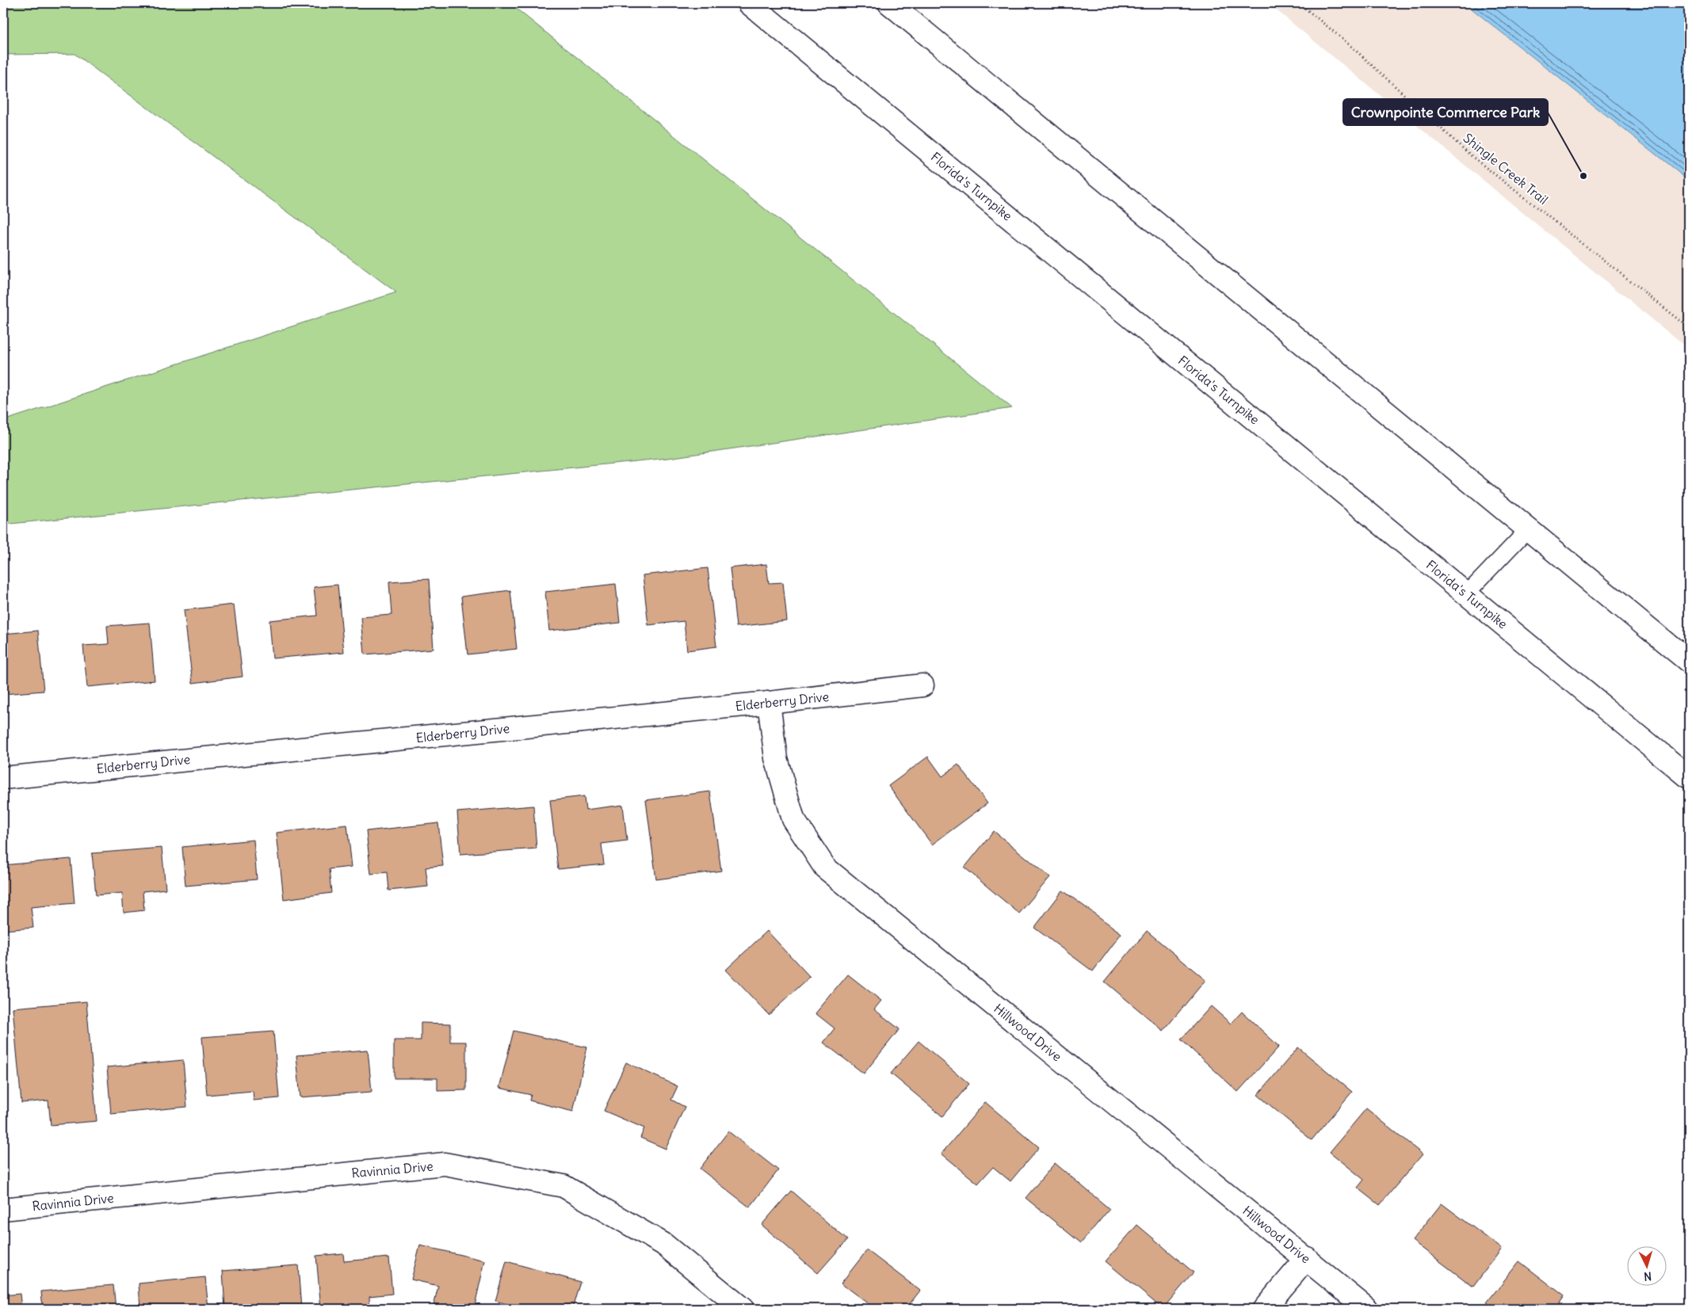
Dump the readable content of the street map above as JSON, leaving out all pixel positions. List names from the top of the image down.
{
  "streets": {
    "main road": [
      "Florida's Turnpike",
      "Elderberry Drive",
      "Hillwood Drive",
      "Ravinnia Drive"
    ],
    "path": ["Shingle Creek Trail"]
  },
  "crossings": [
    ["Elderberry Drive", "Hillwood Drive"]
  ],
  "places": ["Crownpointe Commerce Park"],
  "north": "bottom"
}
